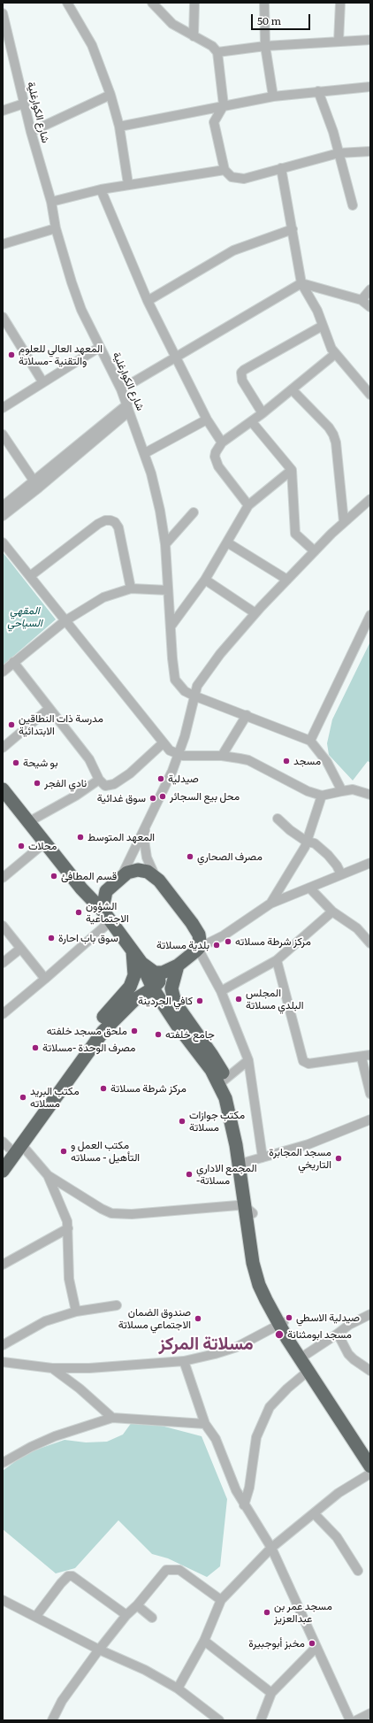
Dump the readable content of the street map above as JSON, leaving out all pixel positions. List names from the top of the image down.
{
  "streets": {
    "street": ["شارع الكوارغلية"]
  },
  "districts": ["مسلاتة المركز"],
  "parks": ["المقهي السياحي"],
  "places": [
    "المعهد العالي للعلوم والتقنية -مسلاتة",
    "مدرسة ذات النطاقين الابتدائية",
    "مسجد",
    "بو شيحة",
    "صيدلية",
    "نادي الفجر",
    "محل بيع السجائر",
    "سوق غدائية",
    "المعهد المتوسط",
    "محلات",
    "مصرف الصحاري",
    "قسم المطافئ",
    "الشؤون الاجتماعية",
    "سوق باب احارة",
    "مركز شرطة مسلاته",
    "بلدية مسلاتة",
    "المجلس البلدي مسلاتة",
    "كافي الجردينة",
    "ملحق مسجد خلفته",
    "جامع خلفته",
    "مصرف الوحدة -مسلاتة",
    "مركز شرطة مسلاتة",
    "مكتب البريد مسلاته",
    "مكتب جوازات مسلاتة",
    "مكتب العمل و التأهيل - مسلاته",
    "مسجد المجابرة التاريخي",
    "المجمع الاداري -مسلاتة",
    "صيدلية الاسطي",
    "صندوق الضمان الاجتماعي مسلاتة",
    "مسجد ابومثنانة",
    "مسجد عمر بن عبدالعزيز",
    "مخبز أبوجبيرة"
  ],
  "scale_bar": "50 m"
}
